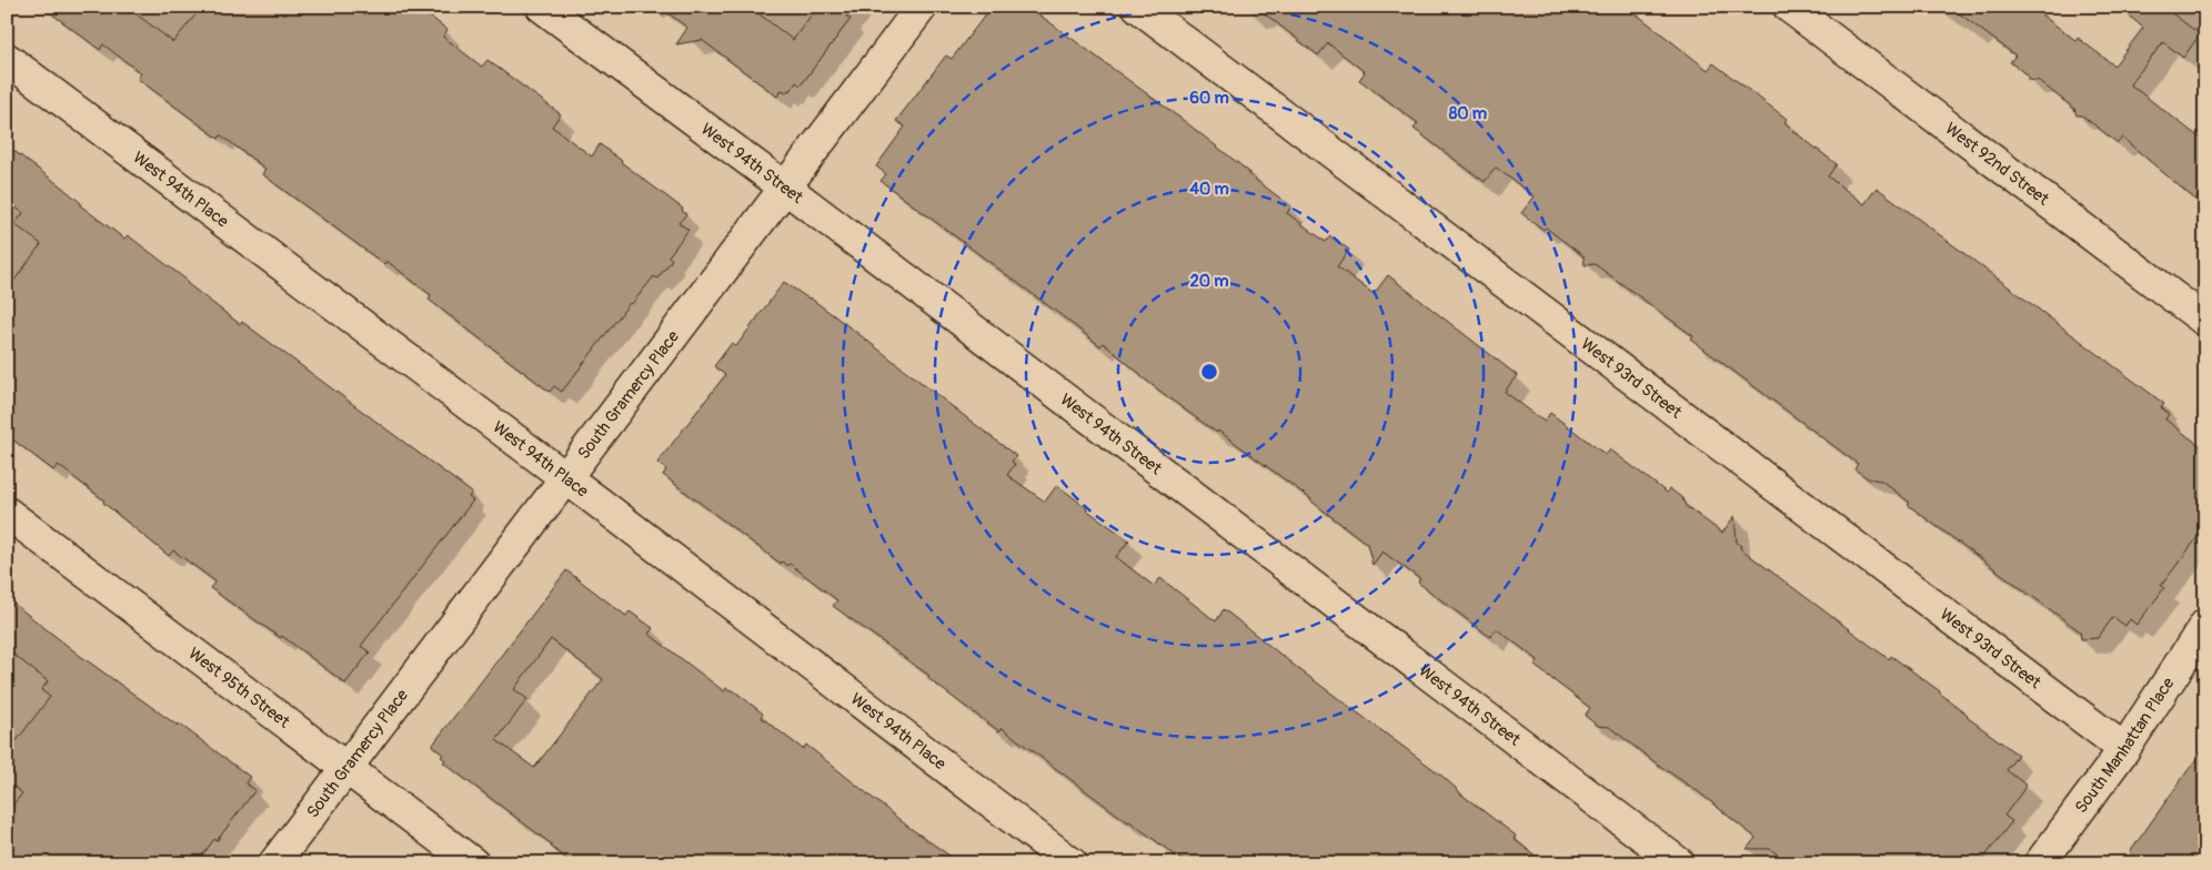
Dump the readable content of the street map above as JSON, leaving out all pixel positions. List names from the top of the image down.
{
  "streets": {
    "street": [
      "West 94th Street",
      "West 92nd Street",
      "West 94th Place",
      "West 93rd Street",
      "South Gramercy Place",
      "West 95th Street",
      "South Manhattan Place"
    ]
  },
  "crossings": [
    ["West 94th Street", "South Gramercy Place"],
    ["West 94th Place", "South Gramercy Place"],
    ["West 93rd Street", "South Manhattan Place"],
    ["South Gramercy Place", "West 95th Street"]
  ],
  "rings": [
    "60 m",
    "80 m",
    "40 m",
    "20 m"
  ]
}
